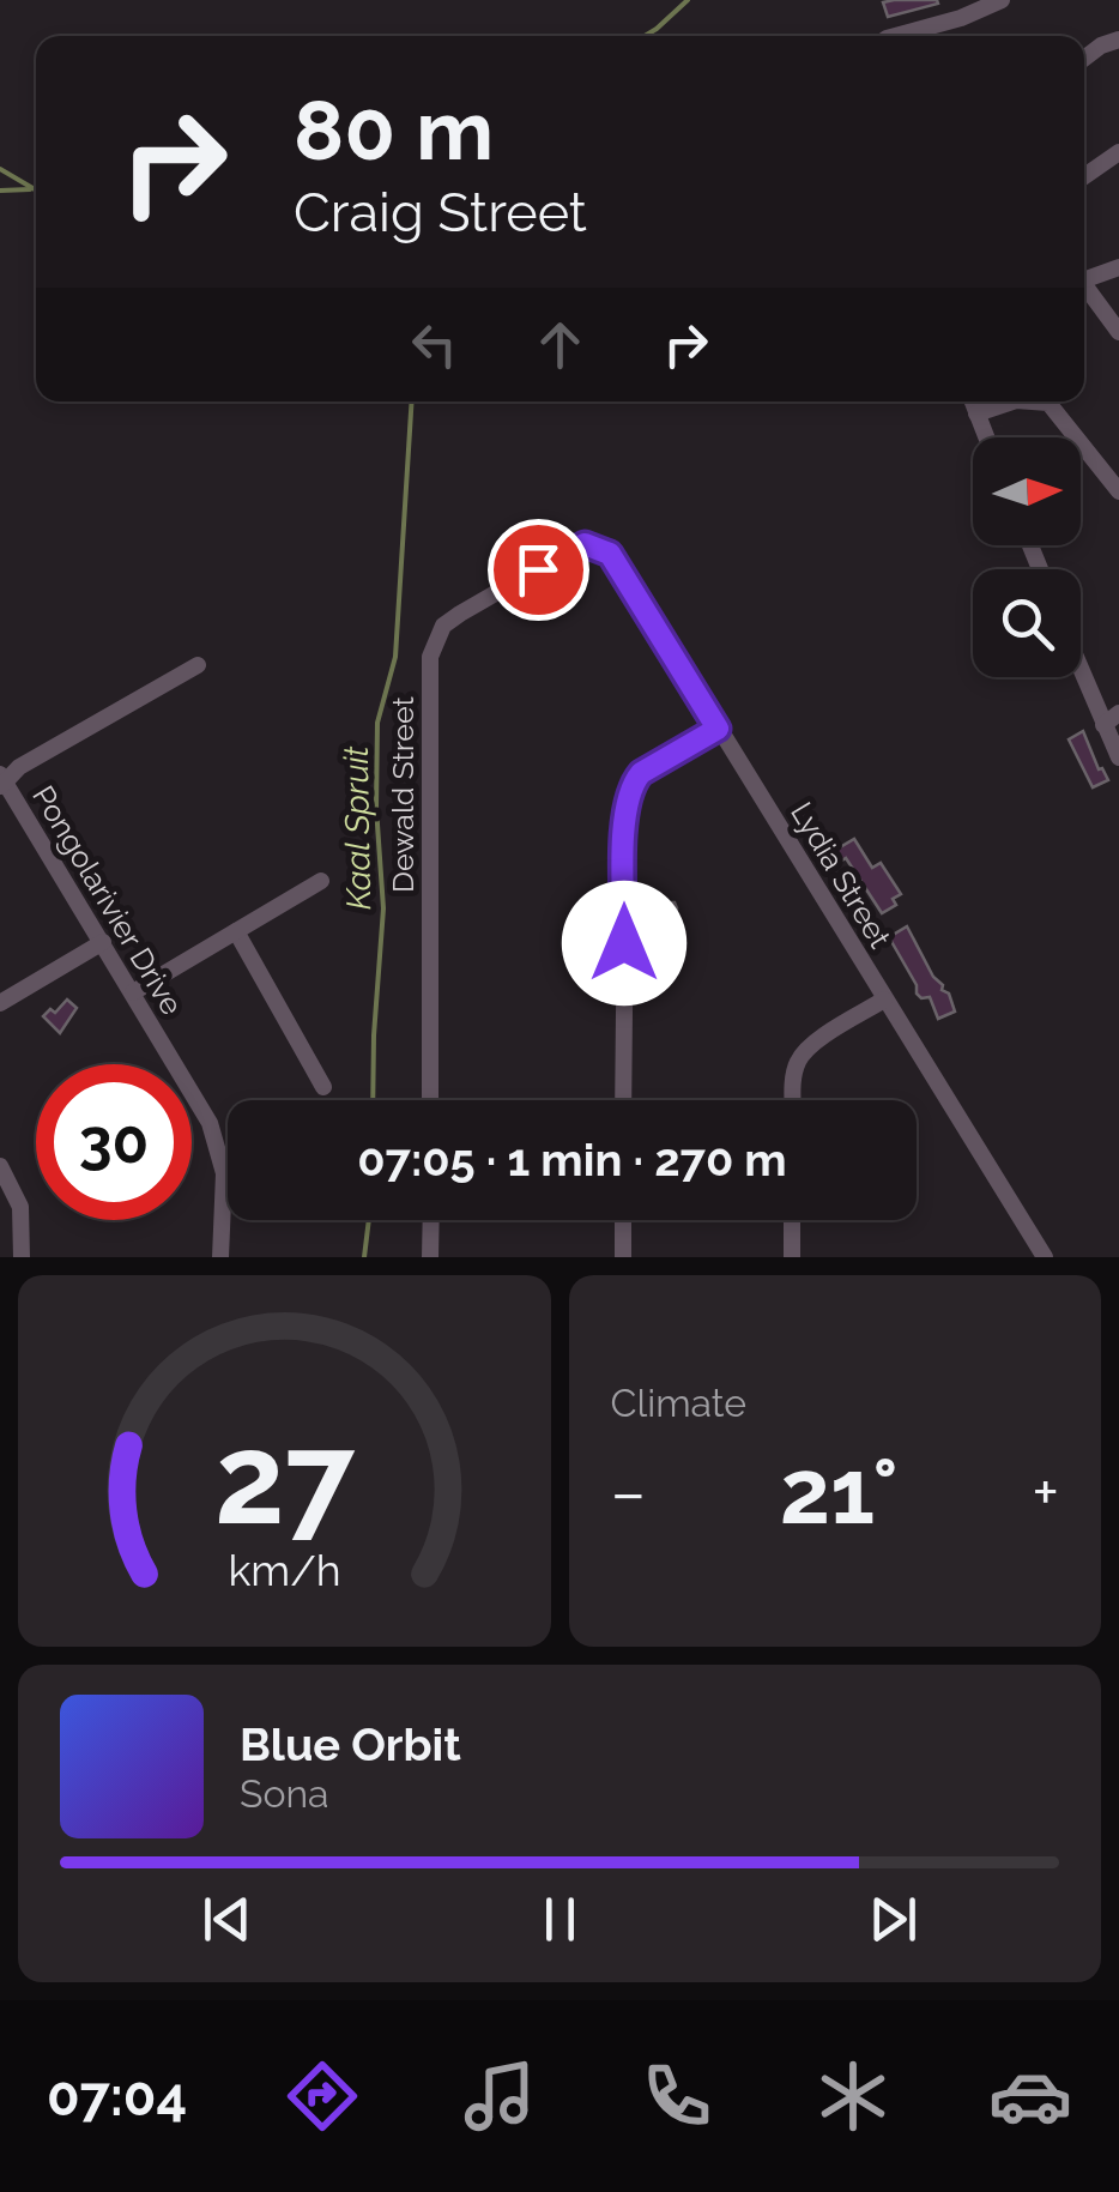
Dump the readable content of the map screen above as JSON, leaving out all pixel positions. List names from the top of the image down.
{
  "streets": {
    "street": ["Dewald Street", "Lydia Street", "Pongolarivier Drive"]
  },
  "crossings": [
    ["Dewald Street", "Lydia Street"]
  ],
  "water": ["Kaal Spruit"],
  "north": "right",
  "page": {
    "turn": ["80 m", "Craig Street"],
    "limit": "30",
    "trip": "07:05 · 1 min · 270 m",
    "tile": "Climate",
    "heat": ["−", "21°", "+"],
    "song": ["Blue Orbit", "Sona"],
    "tabs": "07:04",
    "gauge": ["27", "km/h"]
  }
}
